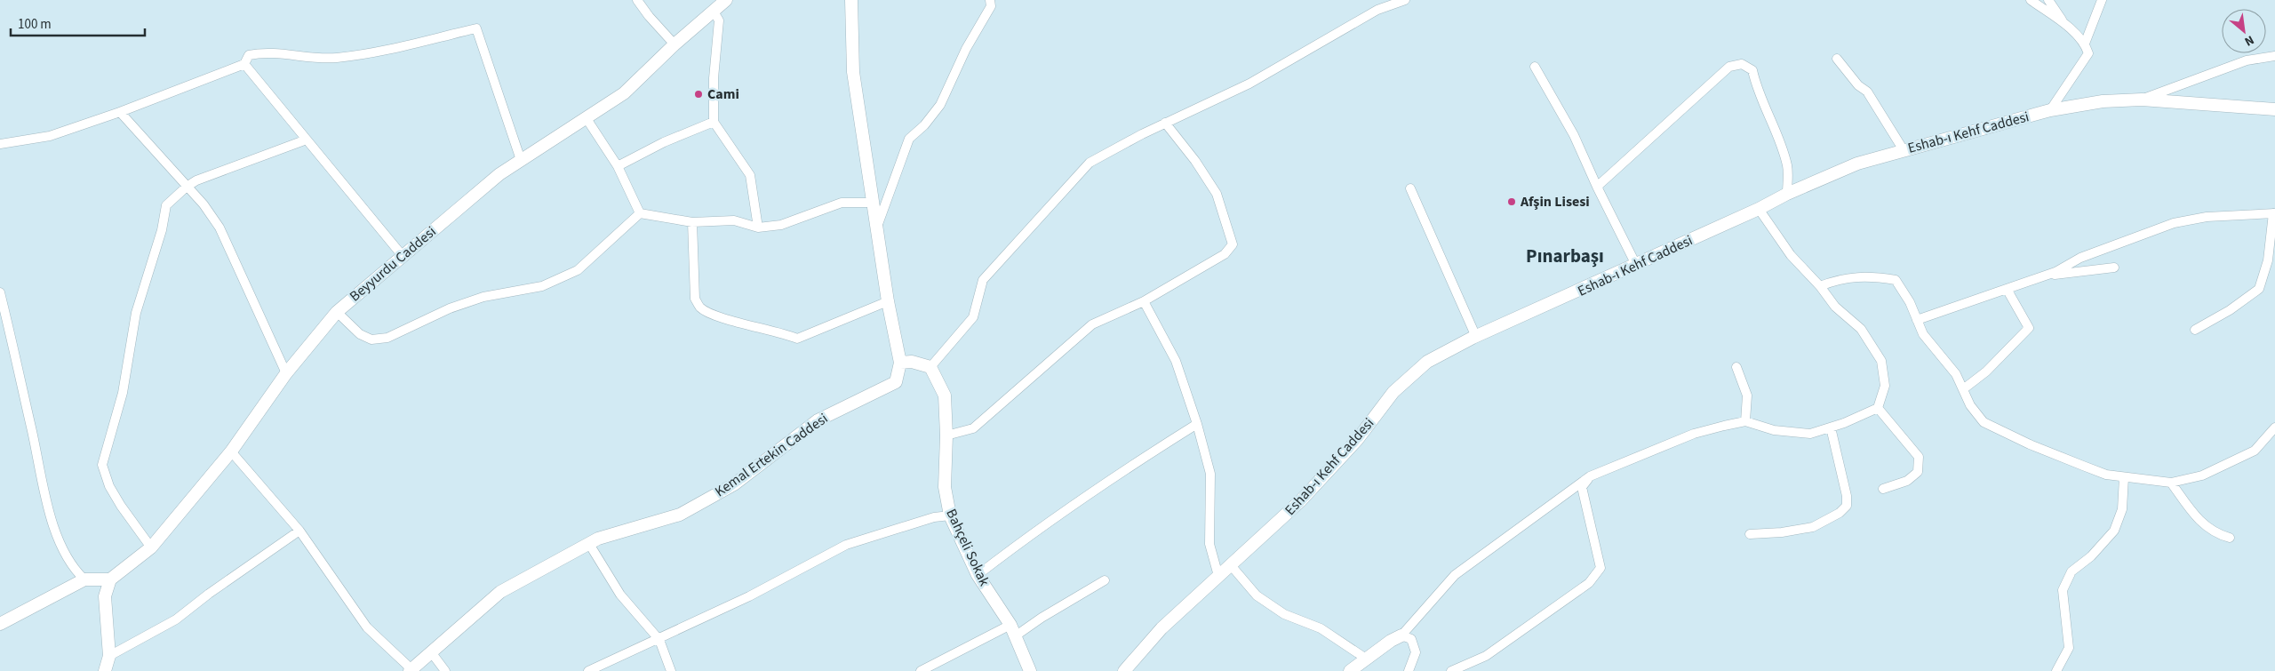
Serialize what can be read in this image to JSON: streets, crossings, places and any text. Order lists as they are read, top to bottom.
{
  "streets": {
    "street": [
      "Eshab-ı Kehf Caddesi",
      "Beyyurdu Caddesi",
      "Kemal Ertekin Caddesi",
      "Bahçeli Sokak"
    ]
  },
  "districts": ["Pınarbaşı"],
  "places": ["Cami", "Afşin Lisesi"],
  "scale_bar": "100 m",
  "north": "bottom right"
}
